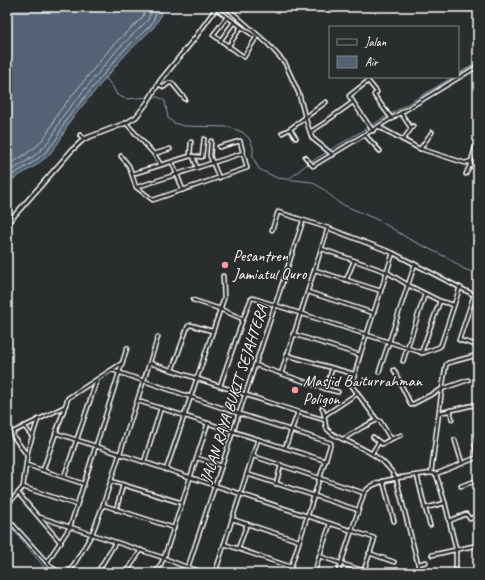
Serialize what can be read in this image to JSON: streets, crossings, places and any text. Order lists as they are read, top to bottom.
{
  "streets": {
    "street": ["JALAN RAYA BUKIT SEJAHTERA"]
  },
  "places": ["Pesantren Jamiatul Quro", "Masjid Baiturrahman Poligon"],
  "legend": ["Jalan", "Air"]
}
